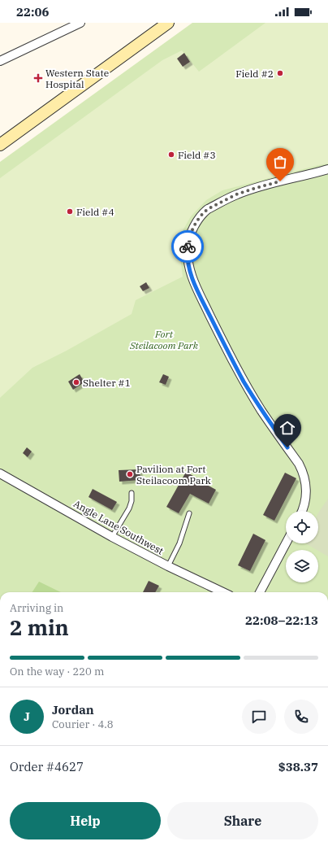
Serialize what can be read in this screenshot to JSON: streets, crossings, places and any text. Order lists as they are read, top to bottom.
{
  "streets": {
    "street": ["Angle Lane Southwest"]
  },
  "parks": ["Fort Steilacoom Park"],
  "places": {
    "other": [
      "Field #2",
      "Field #3",
      "Field #4",
      "Shelter #1",
      "Pavilion at Fort Steilacoom Park"
    ],
    "health": ["Western State Hospital"]
  },
  "page": {
    "status": "22:06",
    "heading": ["2 min", "Arriving in", "22:08–22:13"],
    "panel": [
      "Jordan",
      "Courier · 4.8",
      "Order #4627",
      "$38.37"
    ],
    "bar": "On the way · 220 m",
    "round": "J",
    "buttons": ["Help", "Share"]
  }
}
